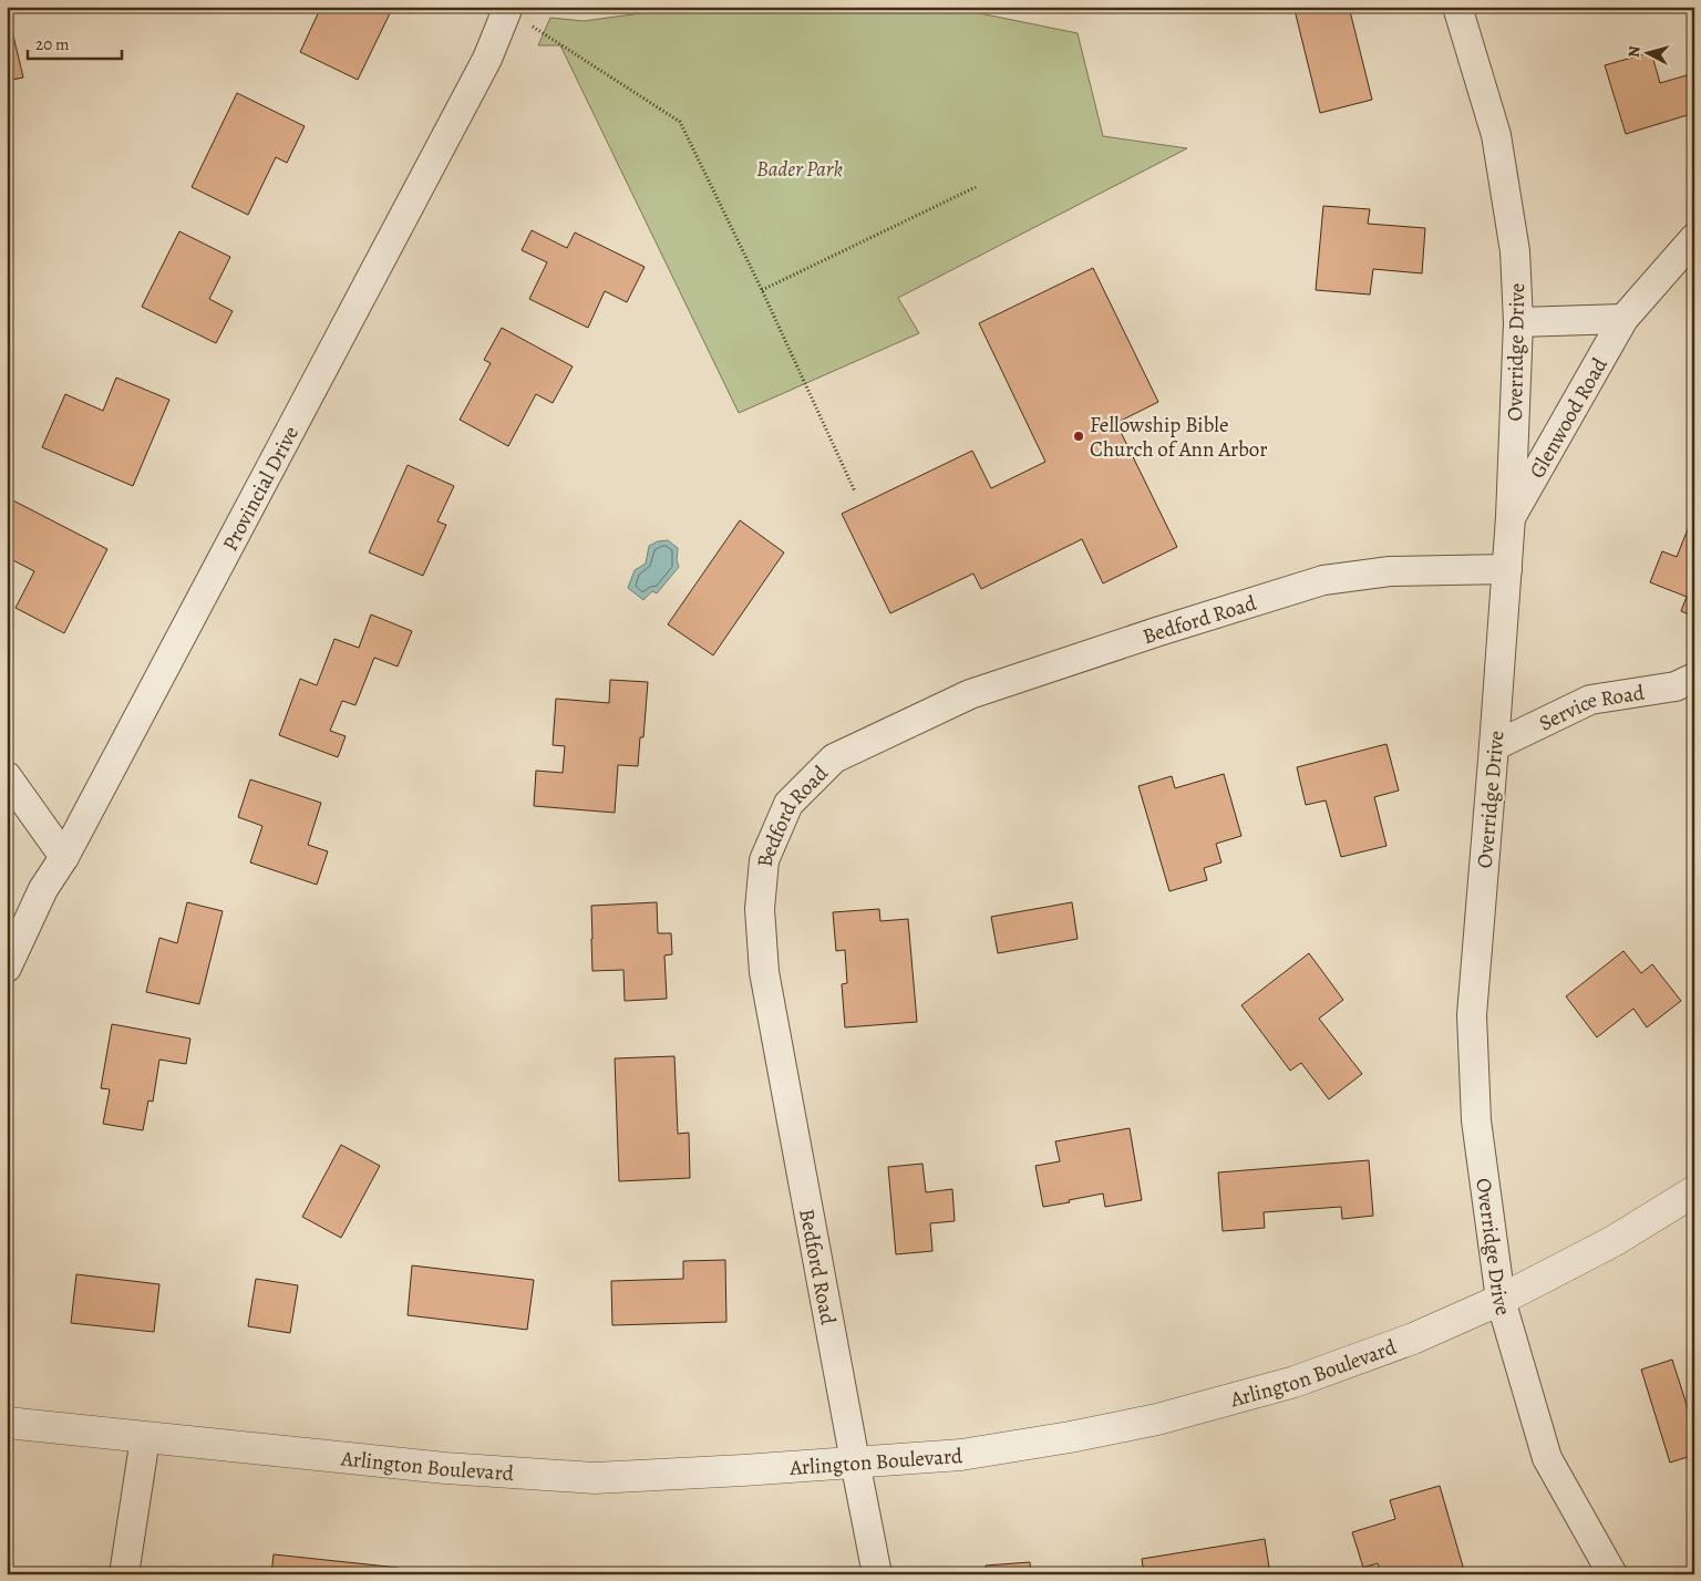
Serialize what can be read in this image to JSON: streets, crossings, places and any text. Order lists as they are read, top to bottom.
{
  "streets": {
    "street": [
      "Overridge Drive",
      "Glenwood Road",
      "Provincial Drive",
      "Bedford Road",
      "Service Road",
      "Arlington Boulevard"
    ]
  },
  "crossings": [
    ["Overridge Drive", "Glenwood Road"],
    ["Overridge Drive", "Bedford Road"],
    ["Overridge Drive", "Service Road"],
    ["Overridge Drive", "Arlington Boulevard"],
    ["Bedford Road", "Arlington Boulevard"]
  ],
  "parks": ["Bader Park"],
  "places": ["Fellowship Bible Church of Ann Arbor"],
  "scale_bar": "20 m",
  "north": "left"
}
